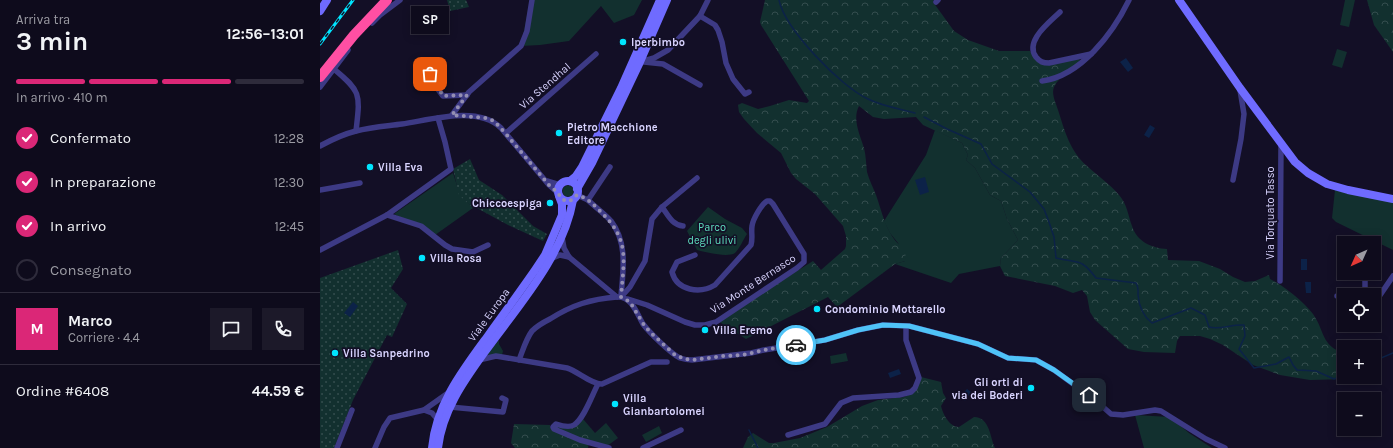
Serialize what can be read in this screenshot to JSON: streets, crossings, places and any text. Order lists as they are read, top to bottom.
{
  "streets": {
    "street": [
      "Via Stendhal",
      "Via Torquato Tasso",
      "Via Monte Bernasco",
      "Viale Europa"
    ]
  },
  "parks": ["Parco degli ulivi"],
  "places": [
    "Iperbimbo",
    "SP",
    "Pietro Macchione Editore",
    "Villa Eva",
    "Chiccoespiga",
    "Villa Rosa",
    "Condominio Mottarello",
    "Villa Eremo",
    "Villa Sanpedrino",
    "Gli orti di via dei Boderi",
    "Villa Gianbartolomei"
  ],
  "north": "bottom left",
  "page": {
    "heading": ["3 min", "Arriva tra", "12:56–13:01"],
    "panel": [
      "Marco",
      "Corriere · 4.4",
      "Ordine #6408",
      "44.59 €"
    ],
    "bubble": "SP",
    "bar": "In arrivo · 410 m",
    "list": [
      ["Confermato", "12:28"],
      ["In preparazione", "12:30"],
      ["In arrivo", "12:45"],
      "Consegnato"
    ],
    "map_buttons": ["+", "−"],
    "round": "M"
  }
}
